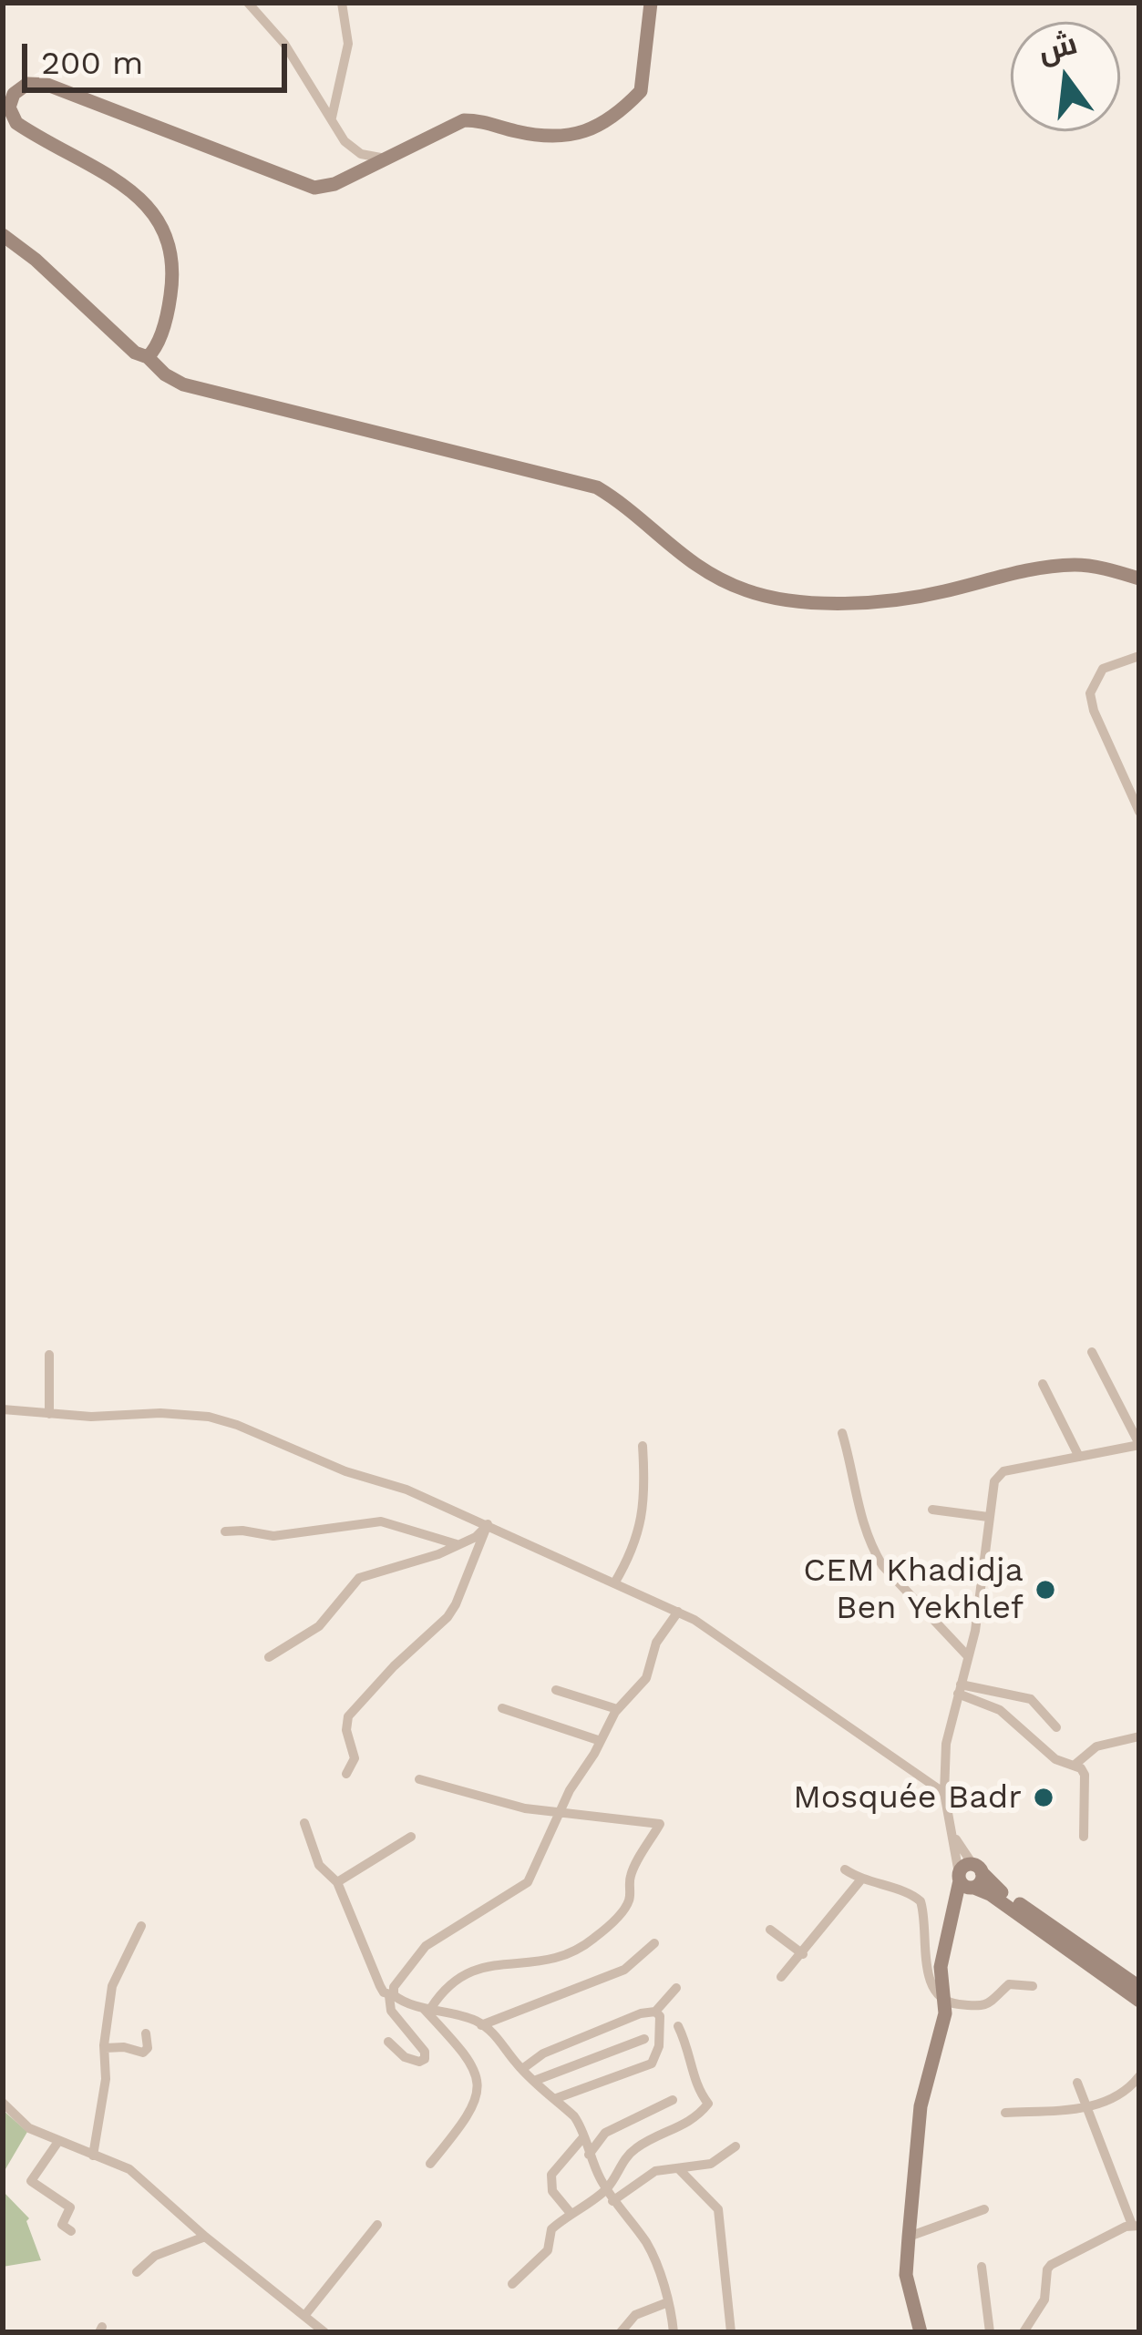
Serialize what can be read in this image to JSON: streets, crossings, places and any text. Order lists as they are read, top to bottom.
{
  "places": ["CEM Khadidja Ben Yekhlef", "Mosquée Badr"],
  "scale_bar": "200 m",
  "north": "top"
}
